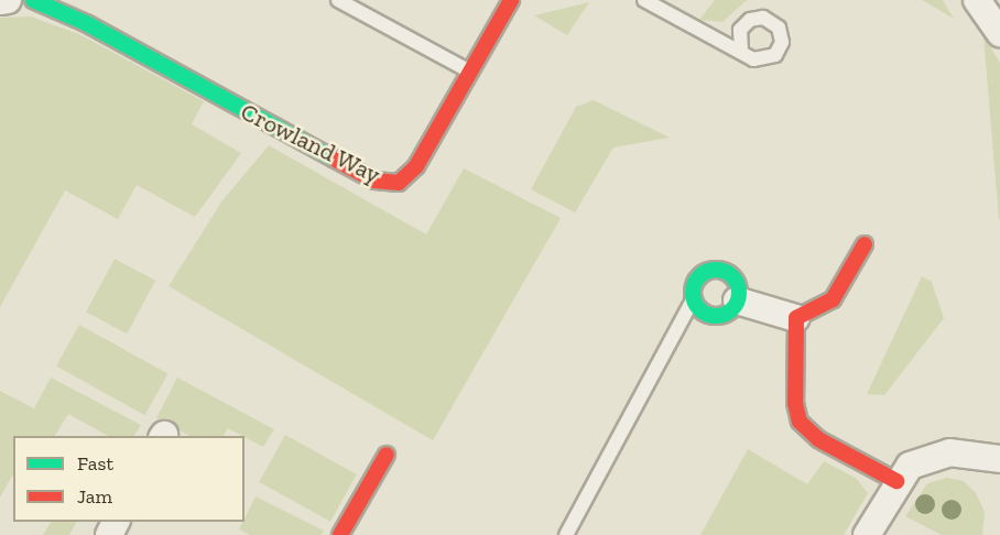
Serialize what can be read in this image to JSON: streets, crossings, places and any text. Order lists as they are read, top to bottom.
{
  "streets": {
    "street": ["Crowland Way"]
  },
  "legend": ["Fast", "Jam"]
}
